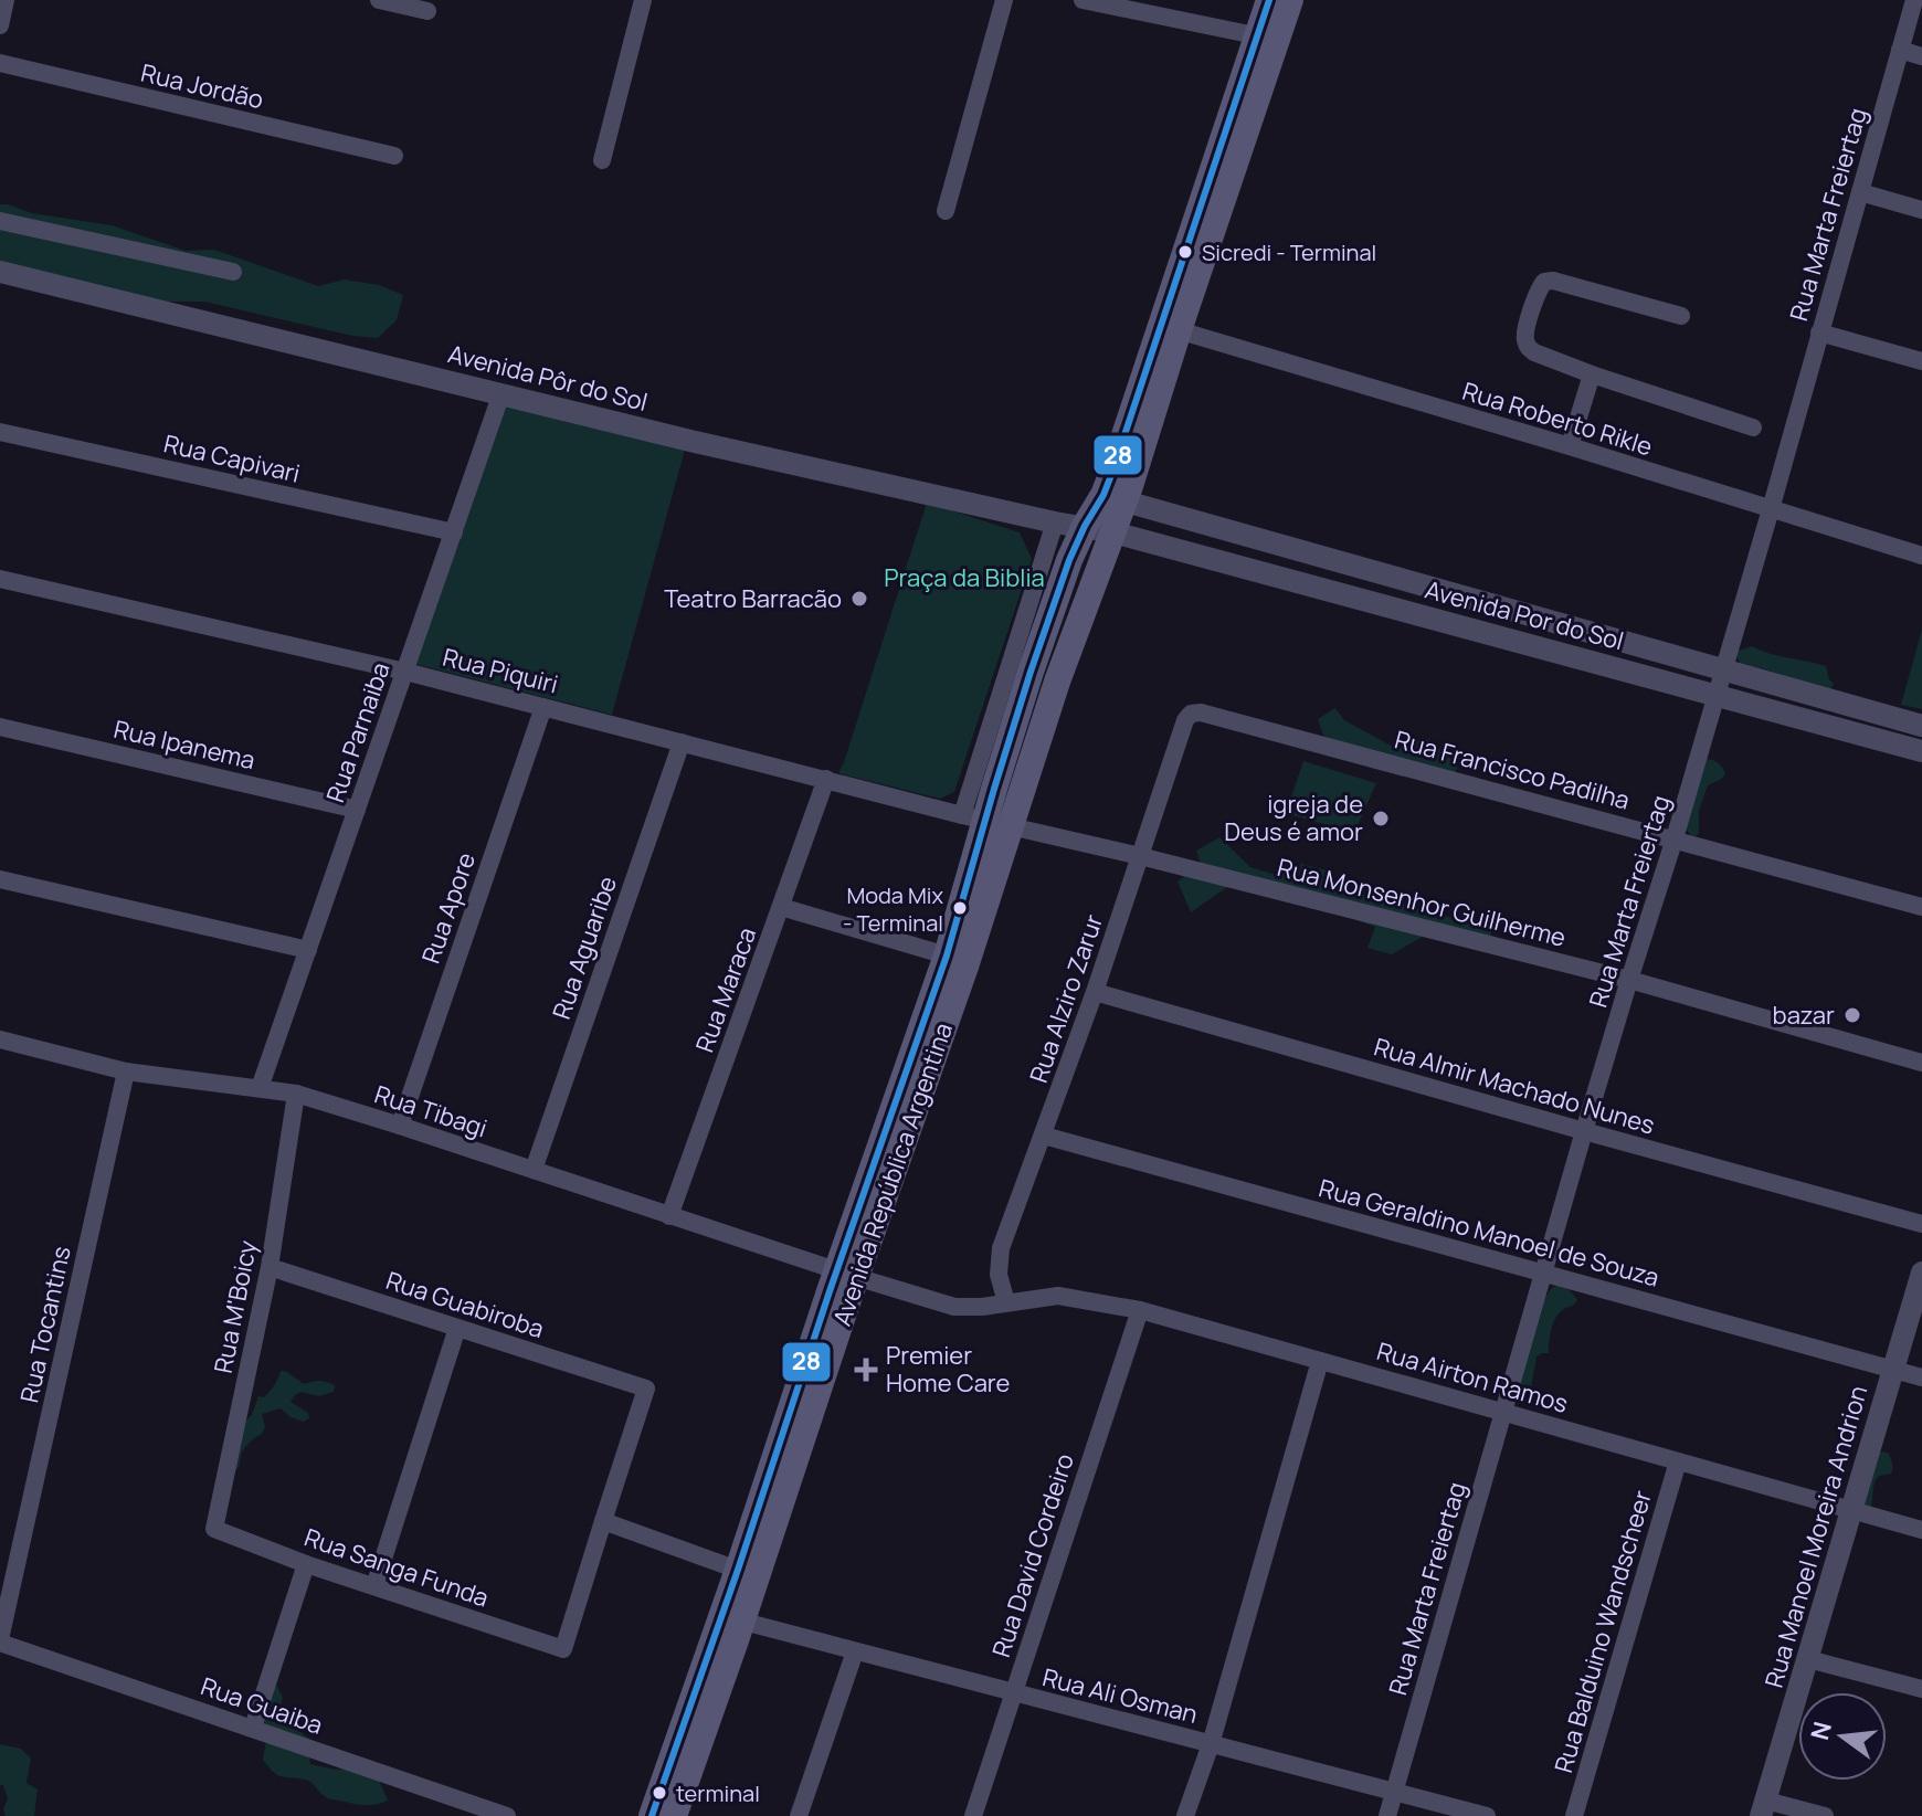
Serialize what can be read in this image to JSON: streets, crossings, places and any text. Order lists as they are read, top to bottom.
{
  "streets": {
    "main road": ["Avenida República Argentina"],
    "street": [
      "Rua Jordão",
      "Rua Marta Freiertag",
      "Avenida Pôr do Sol",
      "Rua Roberto Rikle",
      "Rua Capivari",
      "Avenida Por do Sol",
      "Rua Piquiri",
      "Rua Parnaiba",
      "Rua Ipanema",
      "Rua Francisco Padilha",
      "Rua Monsenhor Guilherme",
      "Rua Apore",
      "Rua Aguaribe",
      "Rua Maraca",
      "Rua Alziro Zarur",
      "Rua Almir Machado Nunes",
      "Rua Tibagi",
      "Rua Geraldino Manoel de Souza",
      "Rua Guabiroba",
      "Rua M'Boicy",
      "Rua Tocantins",
      "Rua Airton Ramos",
      "Rua Manoel Moreira Andrion",
      "Rua David Cordeiro",
      "Rua Sanga Funda",
      "Rua Balduino Wandscheer",
      "Rua Ali Osman",
      "Rua Guaiba"
    ]
  },
  "crossings": [
    ["Rua Marta Freiertag", "Rua Roberto Rikle"],
    ["Rua Marta Freiertag", "Avenida Por do Sol"],
    ["Rua Marta Freiertag", "Rua Francisco Padilha"],
    ["Rua Marta Freiertag", "Rua Monsenhor Guilherme"],
    ["Rua Marta Freiertag", "Rua Almir Machado Nunes"],
    ["Rua Marta Freiertag", "Rua Geraldino Manoel de Souza"],
    ["Rua Marta Freiertag", "Rua Airton Ramos"],
    ["Rua Marta Freiertag", "Rua Ali Osman"],
    ["Avenida Pôr do Sol", "Avenida Por do Sol"],
    ["Avenida Pôr do Sol", "Rua Parnaiba"],
    ["Avenida Pôr do Sol", "Avenida República Argentina"],
    ["Rua Capivari", "Rua Parnaiba"],
    ["Avenida Por do Sol", "Avenida República Argentina"],
    ["Rua Piquiri", "Rua Parnaiba"],
    ["Rua Piquiri", "Rua Monsenhor Guilherme"],
    ["Rua Piquiri", "Rua Apore"],
    ["Rua Piquiri", "Rua Aguaribe"],
    ["Rua Piquiri", "Rua Maraca"],
    ["Rua Piquiri", "Avenida República Argentina"],
    ["Rua Parnaiba", "Rua Ipanema"],
    ["Rua Parnaiba", "Rua Tibagi"],
    ["Rua Francisco Padilha", "Rua Alziro Zarur"],
    ["Rua Monsenhor Guilherme", "Rua Alziro Zarur"],
    ["Rua Monsenhor Guilherme", "Avenida República Argentina"],
    ["Rua Apore", "Rua Tibagi"],
    ["Rua Aguaribe", "Rua Tibagi"],
    ["Rua Maraca", "Rua Tibagi"],
    ["Rua Alziro Zarur", "Rua Almir Machado Nunes"],
    ["Rua Alziro Zarur", "Rua Tibagi"],
    ["Rua Alziro Zarur", "Rua Geraldino Manoel de Souza"],
    ["Rua Alziro Zarur", "Rua Airton Ramos"],
    ["Rua Tibagi", "Avenida República Argentina"],
    ["Rua Tibagi", "Rua M'Boicy"],
    ["Rua Tibagi", "Rua Tocantins"],
    ["Rua Tibagi", "Rua Airton Ramos"],
    ["Avenida República Argentina", "Rua Ali Osman"],
    ["Rua Geraldino Manoel de Souza", "Rua Manoel Moreira Andrion"],
    ["Rua Guabiroba", "Rua M'Boicy"],
    ["Rua Guabiroba", "Rua Sanga Funda"],
    ["Rua M'Boicy", "Rua Sanga Funda"],
    ["Rua Tocantins", "Rua Guaiba"],
    ["Rua Airton Ramos", "Rua Manoel Moreira Andrion"],
    ["Rua Airton Ramos", "Rua David Cordeiro"],
    ["Rua Airton Ramos", "Rua Balduino Wandscheer"],
    ["Rua David Cordeiro", "Rua Ali Osman"]
  ],
  "parks": ["Praça da Biblia"],
  "places": {
    "other": [
      "Sicredi - Terminal",
      "Teatro Barracão",
      "igreja de Deus é amor",
      "Moda Mix - Terminal",
      "bazar",
      "terminal"
    ],
    "health": ["Premier Home Care"]
  },
  "lines": ["transit line 28"],
  "north": "left"
}
